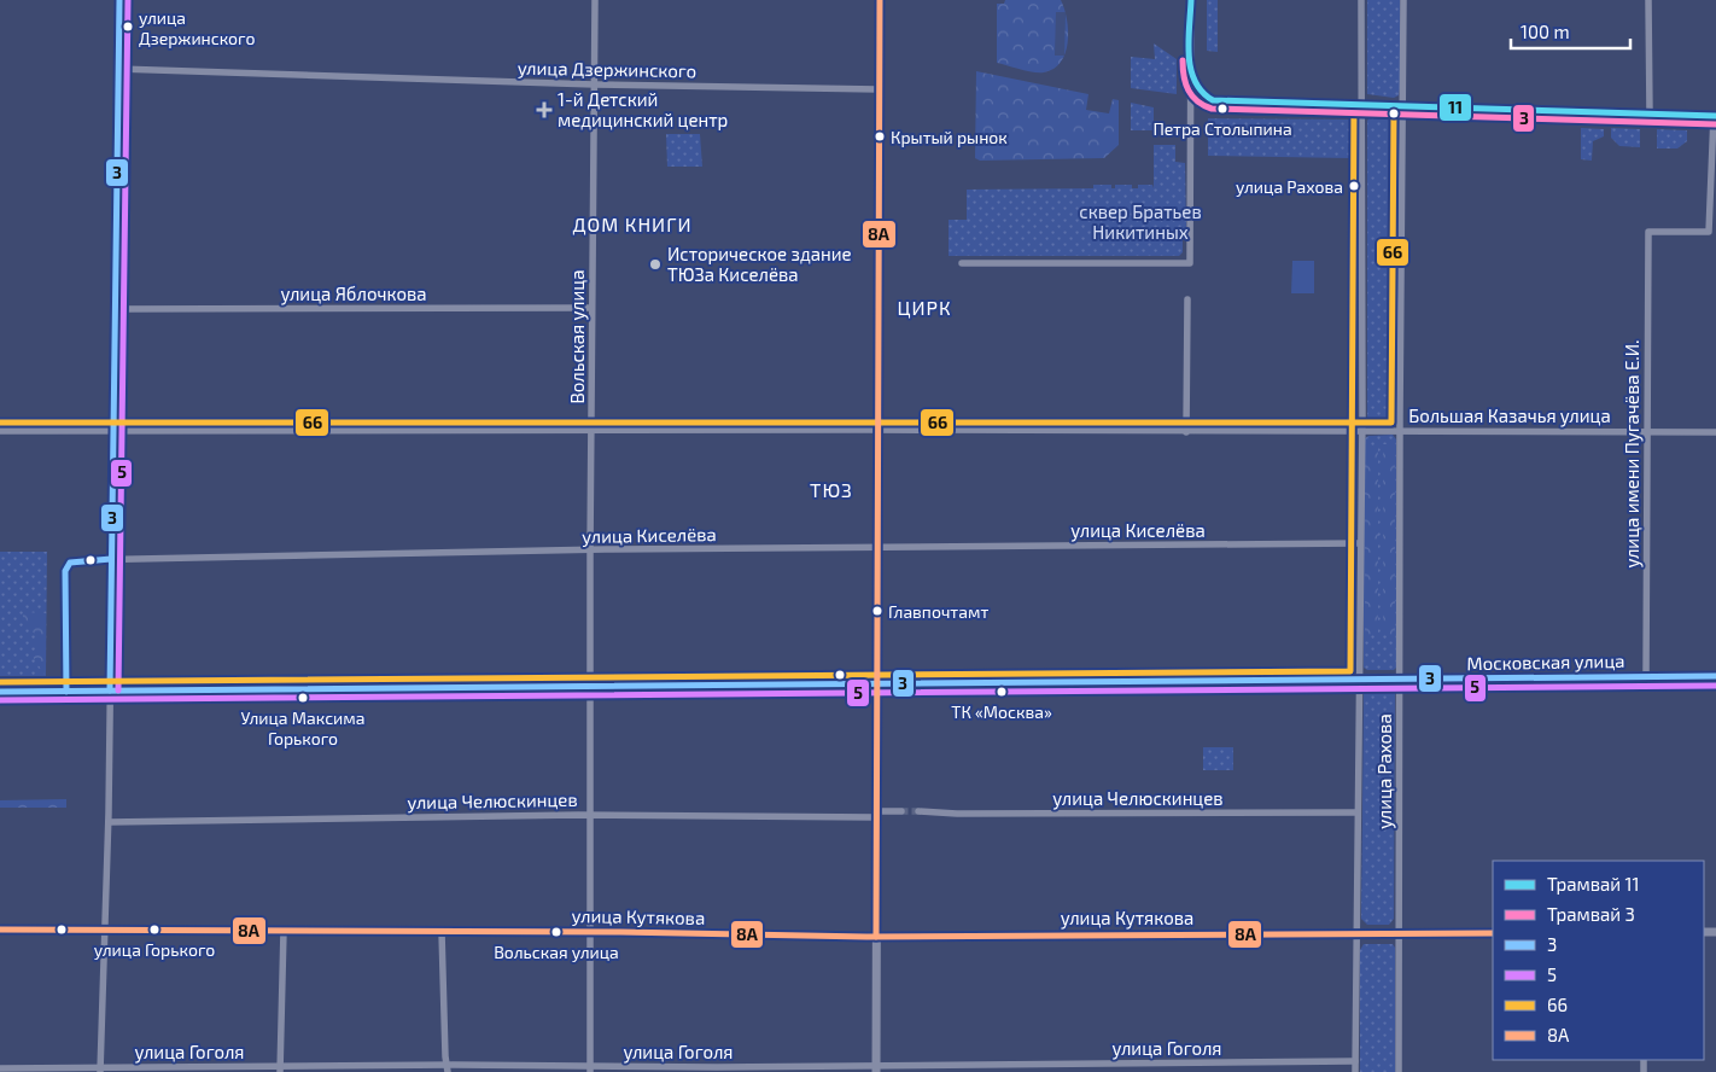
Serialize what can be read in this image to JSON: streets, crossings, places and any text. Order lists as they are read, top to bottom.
{
  "streets": {
    "main road": ["Московская улица"],
    "street": [
      "улица Дзержинского",
      "улица Яблочкова",
      "Вольская улица",
      "Большая Казачья улица",
      "улица имени Пугачёва Е.И.",
      "улица Киселёва",
      "улица Рахова",
      "улица Челюскинцев",
      "улица Кутякова",
      "улица Гоголя"
    ]
  },
  "crossings": [
    ["улица Дзержинского", "Вольская улица"],
    ["улица Яблочкова", "Вольская улица"],
    ["Вольская улица", "Большая Казачья улица"],
    ["Вольская улица", "улица Киселёва"],
    ["Вольская улица", "Московская улица"],
    ["Вольская улица", "улица Челюскинцев"],
    ["Вольская улица", "улица Кутякова"],
    ["Вольская улица", "улица Гоголя"],
    ["Большая Казачья улица", "улица имени Пугачёва Е.И."],
    ["Большая Казачья улица", "улица Рахова"],
    ["улица имени Пугачёва Е.И.", "Московская улица"],
    ["улица Киселёва", "Московская улица"],
    ["улица Киселёва", "улица Рахова"],
    ["Московская улица", "улица Рахова"],
    ["улица Рахова", "улица Челюскинцев"],
    ["улица Рахова", "улица Кутякова"],
    ["улица Рахова", "улица Гоголя"]
  ],
  "districts": ["ДОМ КНИГИ", "ЦИРК", "ТЮЗ"],
  "parks": ["сквер Братьев Никитиных"],
  "places": {
    "other": [
      "улица Дзержинского",
      "Петра Столыпина",
      "Крытый рынок",
      "улица Рахова",
      "Историческое здание ТЮЗа Киселёва",
      "Главпочтамт",
      "ТК «Москва»",
      "Улица Максима Горького",
      "улица Горького",
      "Вольская улица"
    ],
    "health": ["1-й Детский медицинский центр"]
  },
  "lines": [
    "tram line 11",
    "transit line 3",
    "transit line 5",
    "transit line 8А",
    "tram line 3",
    "transit line 66"
  ],
  "legend": [
    "Трамвай 11",
    "Трамвай 3",
    "3",
    "5",
    "66",
    "8А"
  ],
  "scale_bar": "100 m"
}
